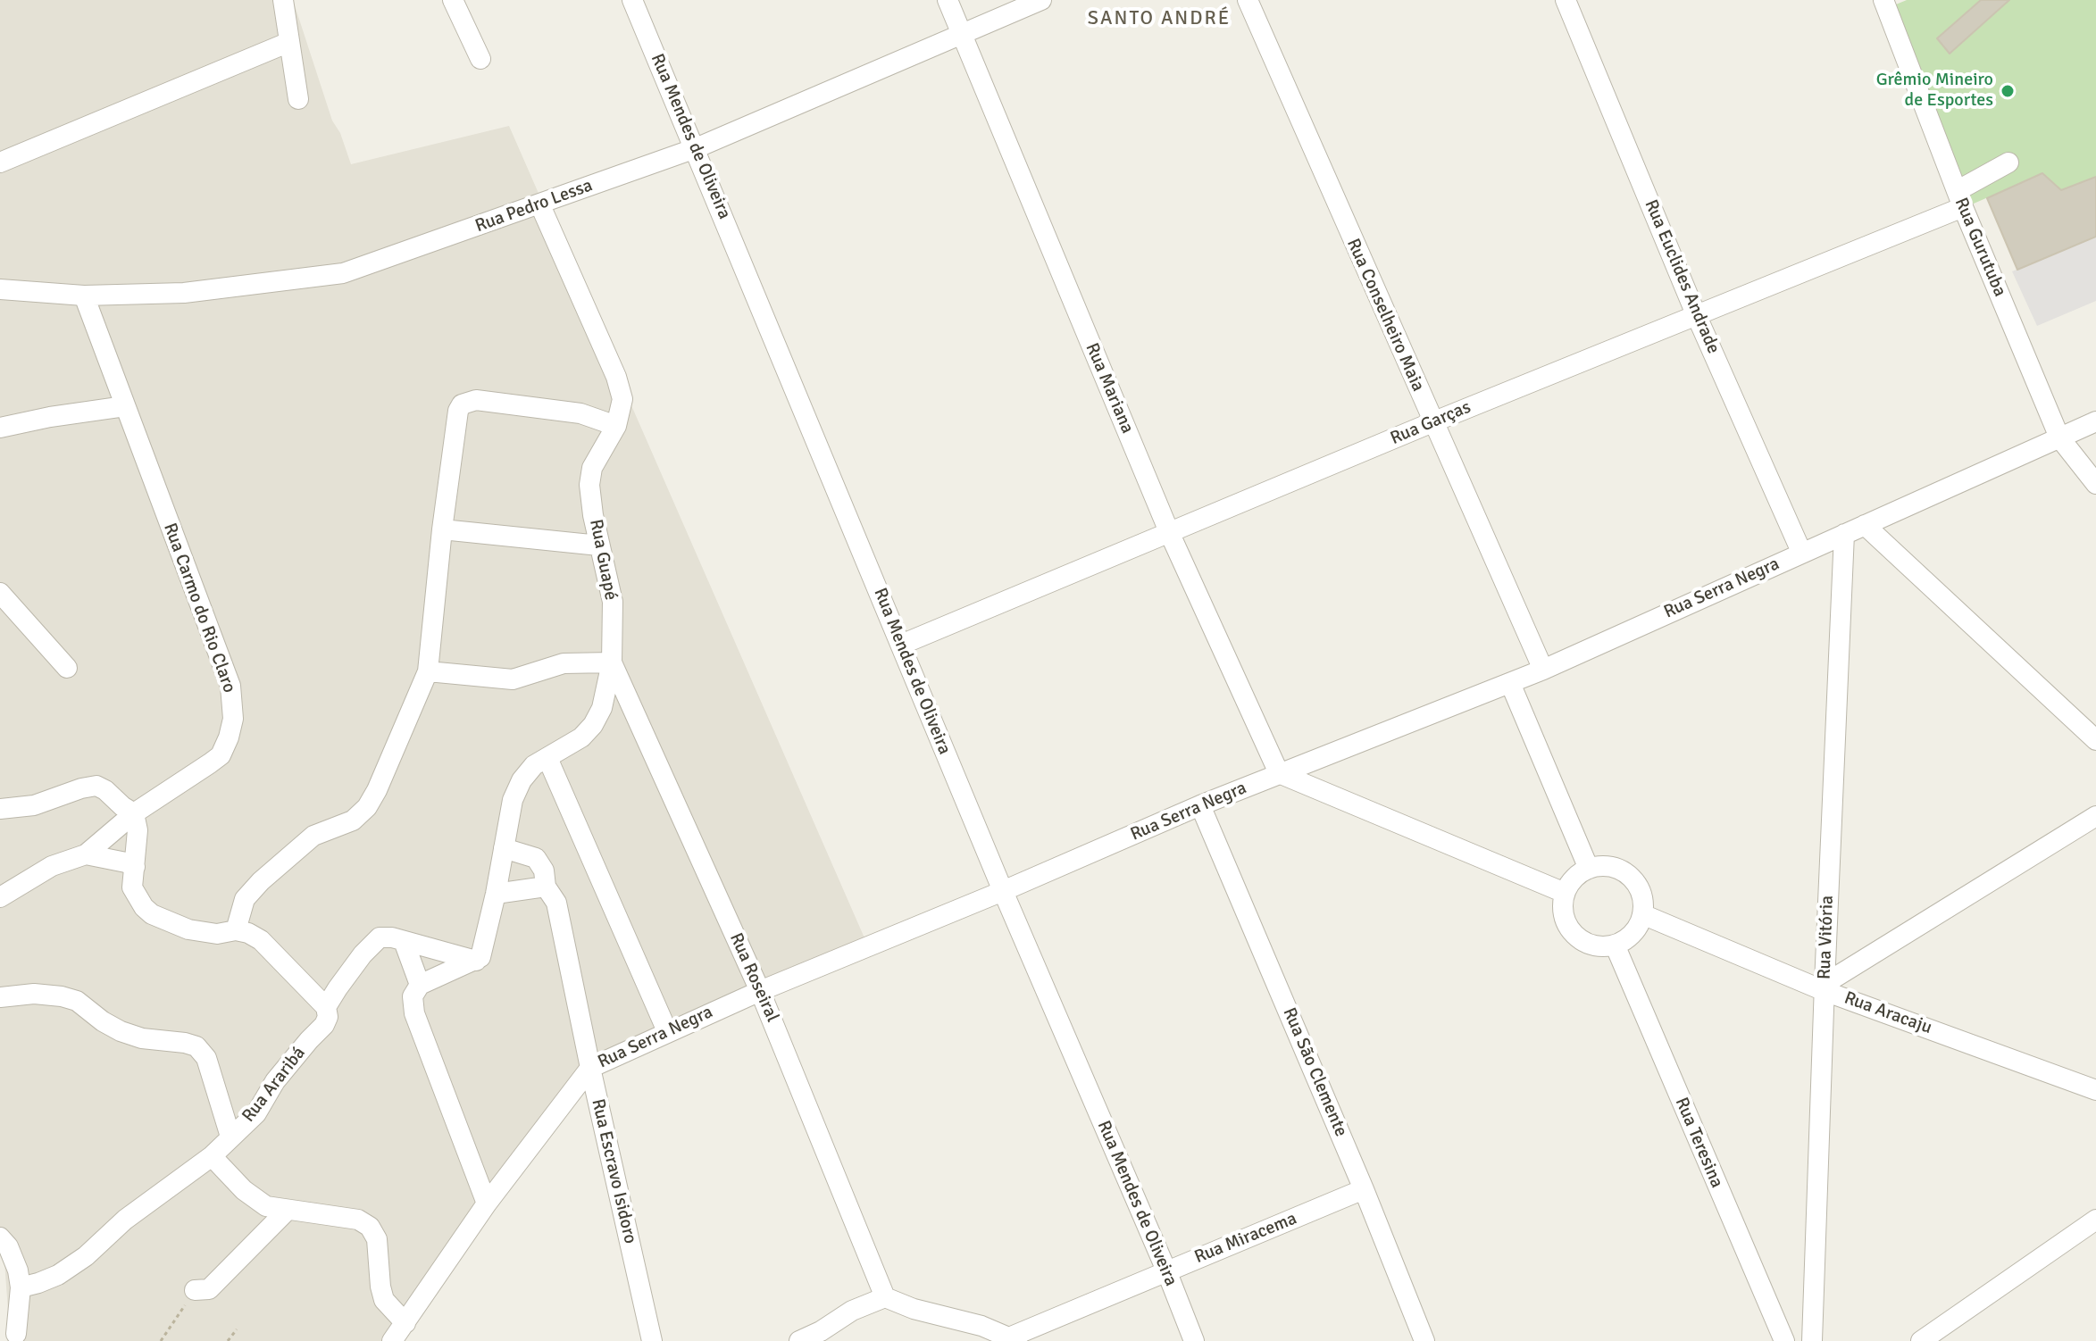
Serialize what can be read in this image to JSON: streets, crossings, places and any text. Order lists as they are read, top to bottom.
{
  "streets": {
    "street": [
      "Rua Mendes de Oliveira",
      "Rua Pedro Lessa",
      "Rua Gurutuba",
      "Rua Euclides Andrade",
      "Rua Conselheiro Maia",
      "Rua Mariana",
      "Rua Garças",
      "Rua Guapé",
      "Rua Serra Negra",
      "Rua Carmo do Rio Claro",
      "Rua Vitória",
      "Rua Roseiral",
      "Rua Aracaju",
      "Rua São Clemente",
      "Rua Araribá",
      "Rua Teresina",
      "Rua Escravo Isidoro",
      "Rua Miracema"
    ]
  },
  "crossings": [
    ["Rua Mendes de Oliveira", "Rua Pedro Lessa"],
    ["Rua Mendes de Oliveira", "Rua Garças"],
    ["Rua Mendes de Oliveira", "Rua Serra Negra"],
    ["Rua Mendes de Oliveira", "Rua Miracema"],
    ["Rua Pedro Lessa", "Rua Mariana"],
    ["Rua Pedro Lessa", "Rua Guapé"],
    ["Rua Pedro Lessa", "Rua Carmo do Rio Claro"],
    ["Rua Gurutuba", "Rua Garças"],
    ["Rua Gurutuba", "Rua Serra Negra"],
    ["Rua Euclides Andrade", "Rua Garças"],
    ["Rua Euclides Andrade", "Rua Serra Negra"],
    ["Rua Conselheiro Maia", "Rua Garças"],
    ["Rua Conselheiro Maia", "Rua Serra Negra"],
    ["Rua Mariana", "Rua Garças"],
    ["Rua Mariana", "Rua Serra Negra"],
    ["Rua Guapé", "Rua Roseiral"],
    ["Rua Guapé", "Rua Araribá"],
    ["Rua Guapé", "Rua Escravo Isidoro"],
    ["Rua Serra Negra", "Rua Vitória"],
    ["Rua Serra Negra", "Rua Roseiral"],
    ["Rua Serra Negra", "Rua São Clemente"],
    ["Rua Serra Negra", "Rua Escravo Isidoro"],
    ["Rua Vitória", "Rua Aracaju"],
    ["Rua Aracaju", "Rua Teresina"],
    ["Rua São Clemente", "Rua Miracema"]
  ],
  "districts": ["SANTO ANDRÉ"],
  "places": ["Grêmio Mineiro de Esportes"]
}
